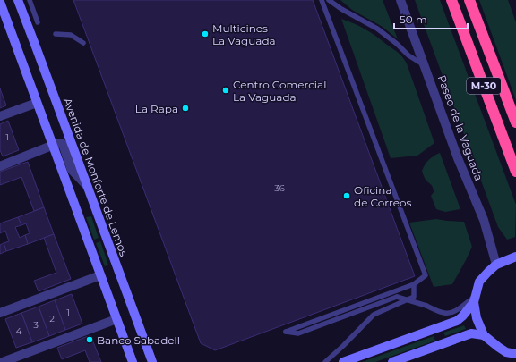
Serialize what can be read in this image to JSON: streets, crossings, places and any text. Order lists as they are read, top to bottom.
{
  "streets": {
    "highway": ["M-30"],
    "street": ["Paseo de la Vaguada", "Avenida de Monforte de Lemos"]
  },
  "places": [
    "Multicines La Vaguada",
    "Centro Comercial La Vaguada",
    "La Rapa",
    "Oficina de Correos",
    "Banco Sabadell"
  ],
  "house_numbers": [
    "1",
    "36",
    "1",
    "2",
    "3",
    "4"
  ],
  "scale_bar": "50 m"
}
